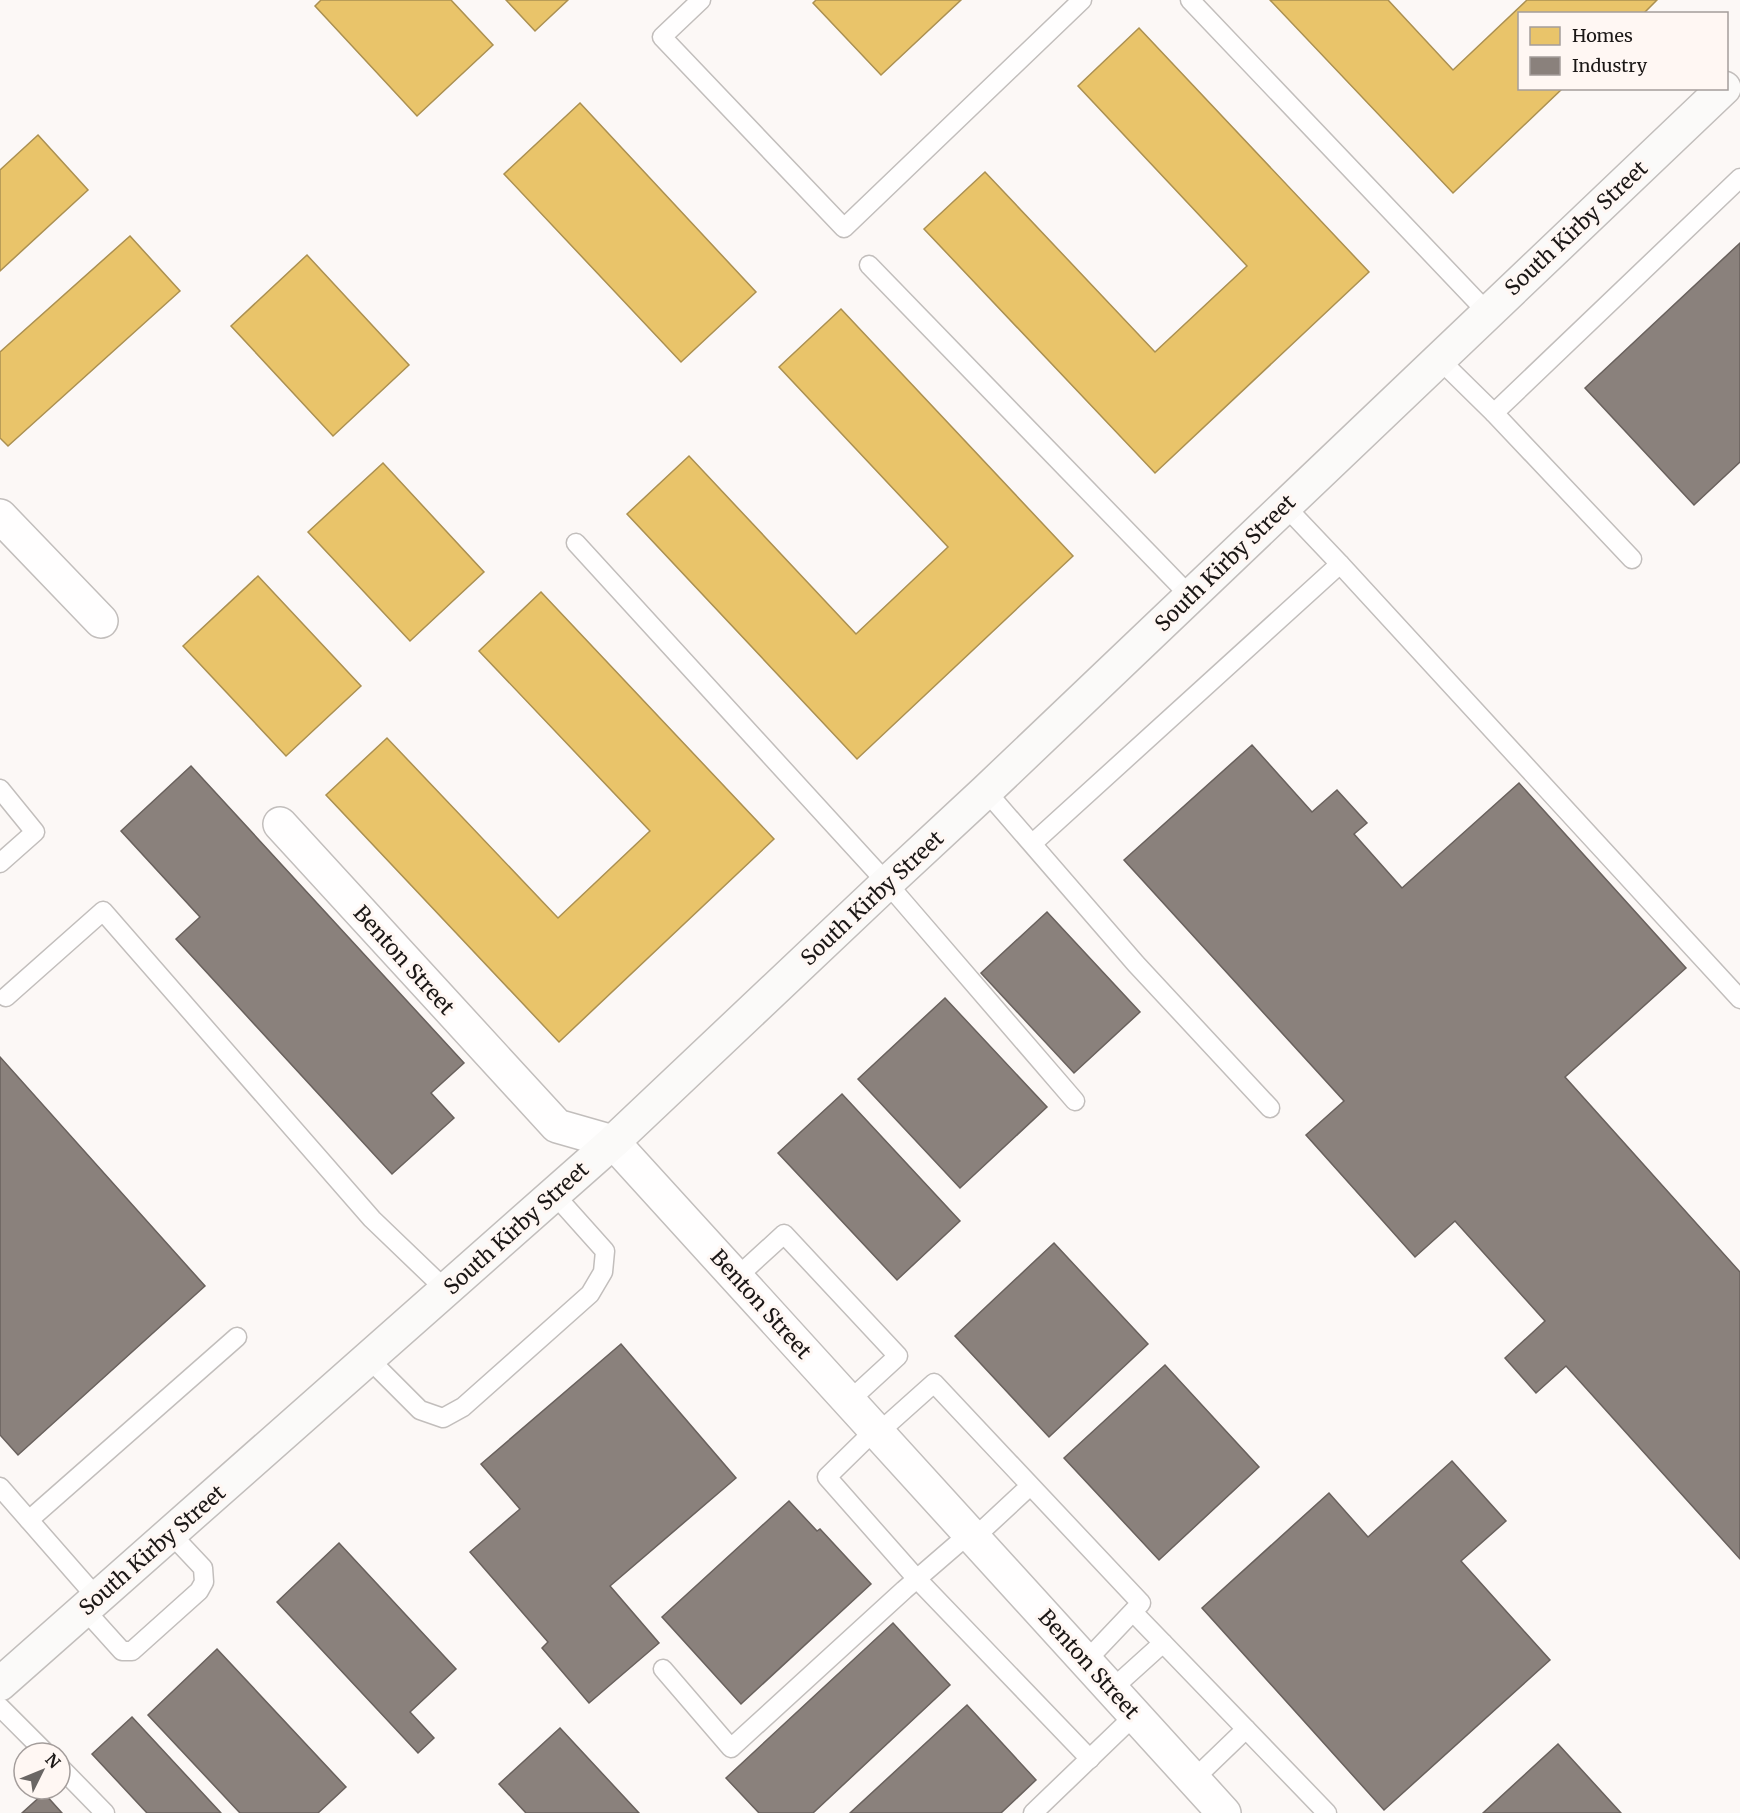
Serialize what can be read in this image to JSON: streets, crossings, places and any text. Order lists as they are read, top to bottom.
{
  "streets": {
    "street": ["South Kirby Street", "Benton Street"]
  },
  "crossings": [
    ["South Kirby Street", "Benton Street"]
  ],
  "legend": ["Homes", "Industry"],
  "north": "top right"
}
